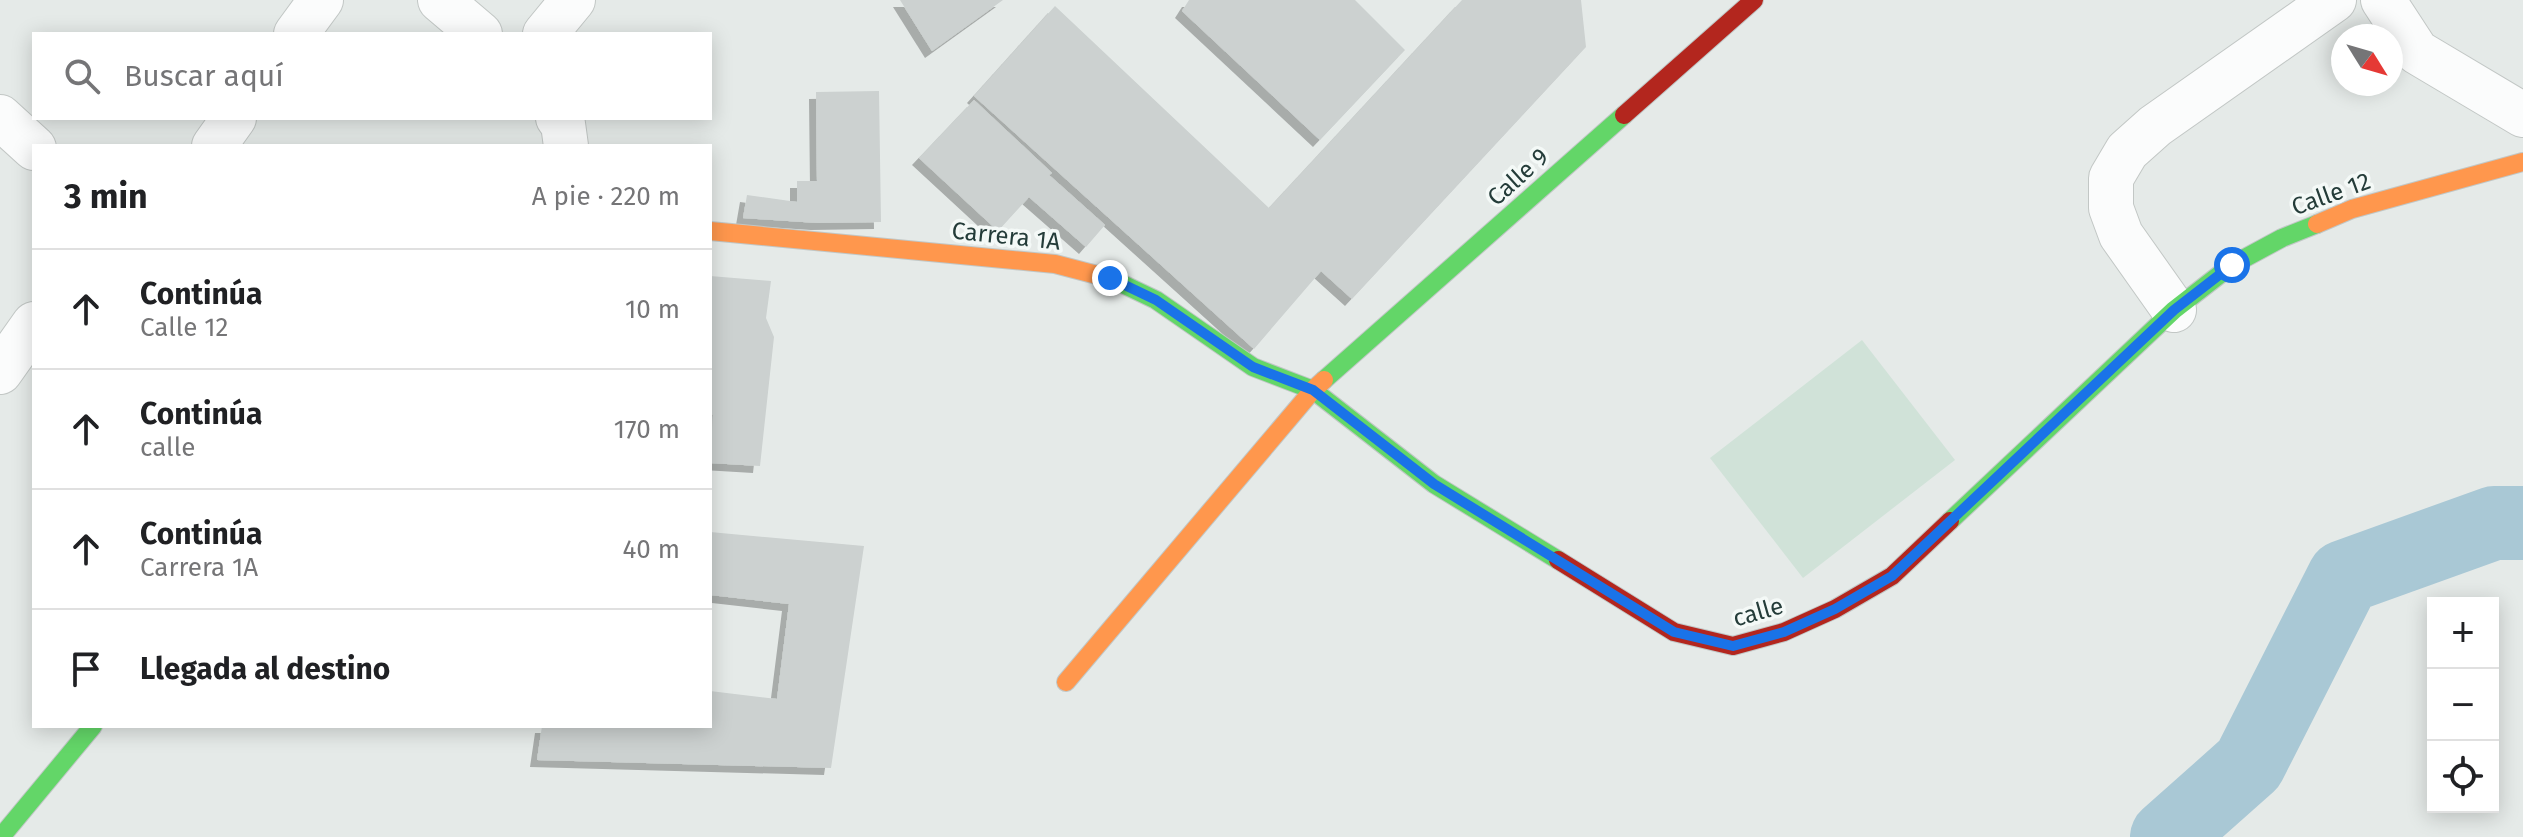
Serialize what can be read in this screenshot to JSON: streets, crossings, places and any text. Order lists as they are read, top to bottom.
{
  "streets": {
    "street": [
      "Calle 9",
      "Calle 12",
      "Carrera 1A",
      "calle"
    ]
  },
  "crossings": [
    ["Calle 9", "Carrera 1A"],
    ["Calle 9", "calle"],
    ["Calle 12", "calle"],
    ["Carrera 1A", "calle"]
  ],
  "north": "bottom right",
  "page": {
    "search": "Buscar aquí",
    "heading": ["3 min", "A pie · 220 m"],
    "list": [
      ["Continúa", "Calle 12", "10 m"],
      ["Continúa", "calle", "170 m"],
      ["Continúa", "Carrera 1A", "40 m"],
      "Llegada al destino"
    ],
    "map_buttons": ["+", "−"]
  }
}
